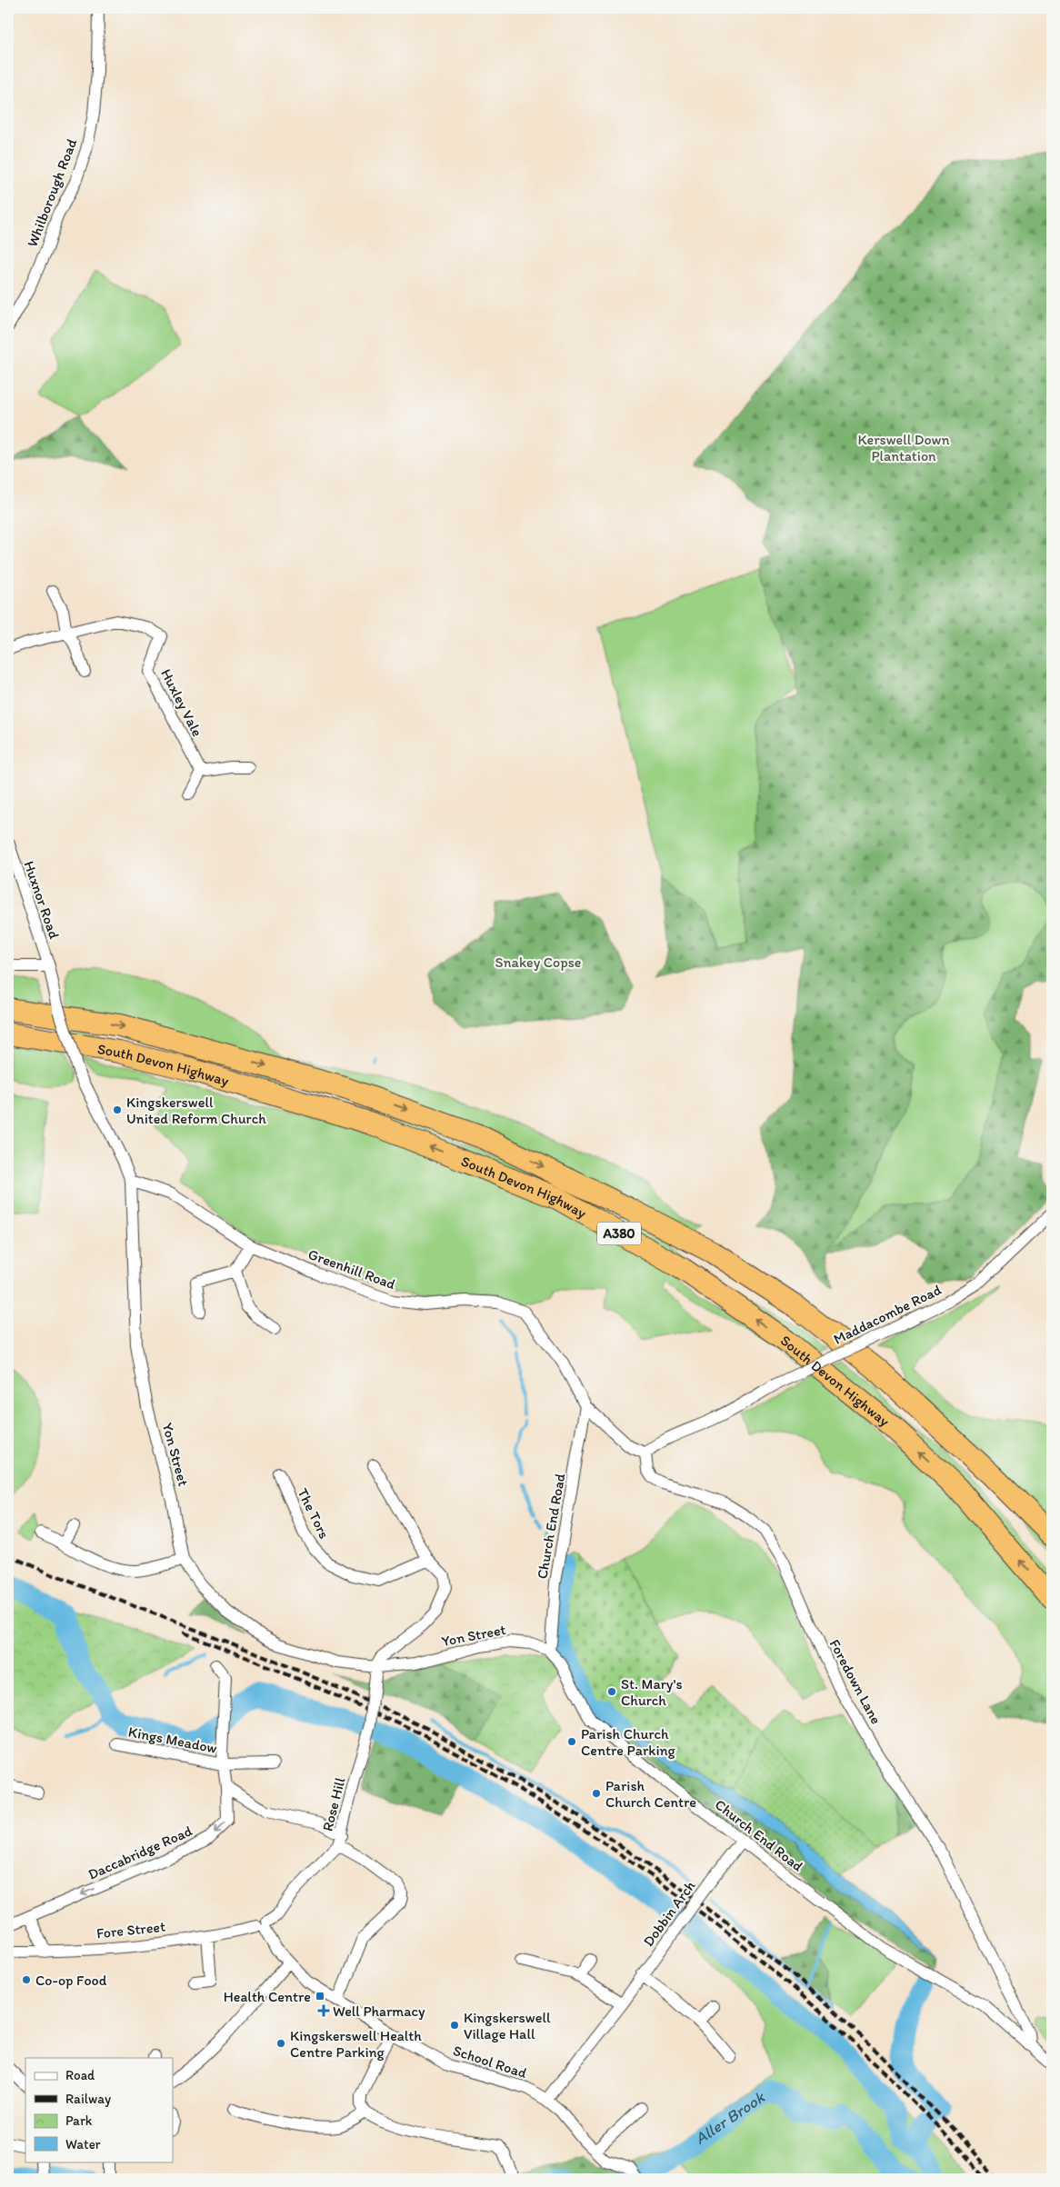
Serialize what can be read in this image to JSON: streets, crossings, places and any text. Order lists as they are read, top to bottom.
{
  "streets": {
    "highway": ["South Devon Highway", "A380"],
    "street": [
      "Whilborough Road",
      "Huxley Vale",
      "Huxnor Road",
      "Greenhill Road",
      "Maddacombe Road",
      "Yon Street",
      "The Tors",
      "Church End Road",
      "Foredown Lane",
      "Kings Meadow",
      "Rose Hill",
      "Daccabridge Road",
      "Dobbin Arch",
      "Fore Street",
      "School Road"
    ]
  },
  "crossings": [
    ["Huxnor Road", "Yon Street"],
    ["Greenhill Road", "Yon Street"],
    ["Greenhill Road", "Church End Road"],
    ["Maddacombe Road", "Foredown Lane"],
    ["Yon Street", "Church End Road"],
    ["Yon Street", "Rose Hill"],
    ["Church End Road", "Foredown Lane"],
    ["Church End Road", "Dobbin Arch"],
    ["Kings Meadow", "Daccabridge Road"],
    ["Rose Hill", "Fore Street"],
    ["Rose Hill", "School Road"],
    ["Dobbin Arch", "School Road"],
    ["Fore Street", "School Road"]
  ],
  "one_way": ["Daccabridge Road"],
  "water": ["Aller Brook"],
  "parks": ["Kerswell Down Plantation", "Snakey Copse"],
  "places": {
    "other": [
      "Kingskerswell United Reform Church",
      "St. Mary's Church",
      "Parish Church Centre Parking",
      "Parish Church Centre",
      "Co-op Food",
      "Kingskerswell Village Hall",
      "Kingskerswell Health Centre Parking"
    ],
    "transit": ["Health Centre"],
    "health": ["Well Pharmacy"]
  },
  "legend": [
    "Road",
    "Railway",
    "Park",
    "Water"
  ]
}
